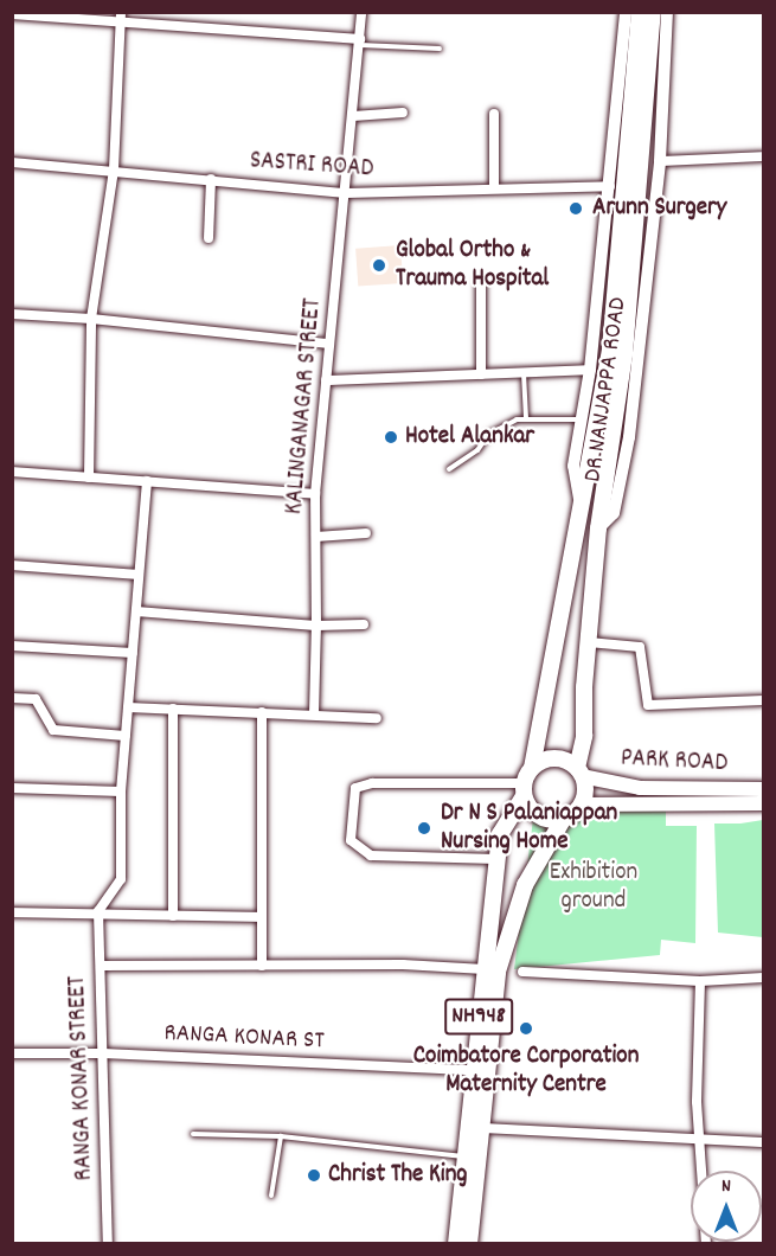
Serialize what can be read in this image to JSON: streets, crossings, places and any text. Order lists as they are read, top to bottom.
{
  "streets": {
    "highway": ["DR NANJAPPA ROAD", "NH948"],
    "main road": ["PARK ROAD"],
    "street": [
      "SASTRI ROAD",
      "KALINGANAGAR STREET",
      "RANGA KONAR ST",
      "RANGA KONAR STREET"
    ]
  },
  "crossings": [
    ["SASTRI ROAD", "DR NANJAPPA ROAD"],
    ["SASTRI ROAD", "KALINGANAGAR STREET"],
    ["DR NANJAPPA ROAD", "PARK ROAD"],
    ["DR NANJAPPA ROAD", "NH948"],
    ["PARK ROAD", "NH948"],
    ["NH948", "RANGA KONAR ST"],
    ["RANGA KONAR ST", "RANGA KONAR STREET"]
  ],
  "parks": ["Exhibition ground"],
  "places": [
    "Arunn Surgery",
    "Global Ortho & Trauma Hospital",
    "Hotel Alankar",
    "Dr N S Palaniappan Nursing Home",
    "Coimbatore Corporation Maternity Centre",
    "Christ The King"
  ],
  "north": "top"
}
